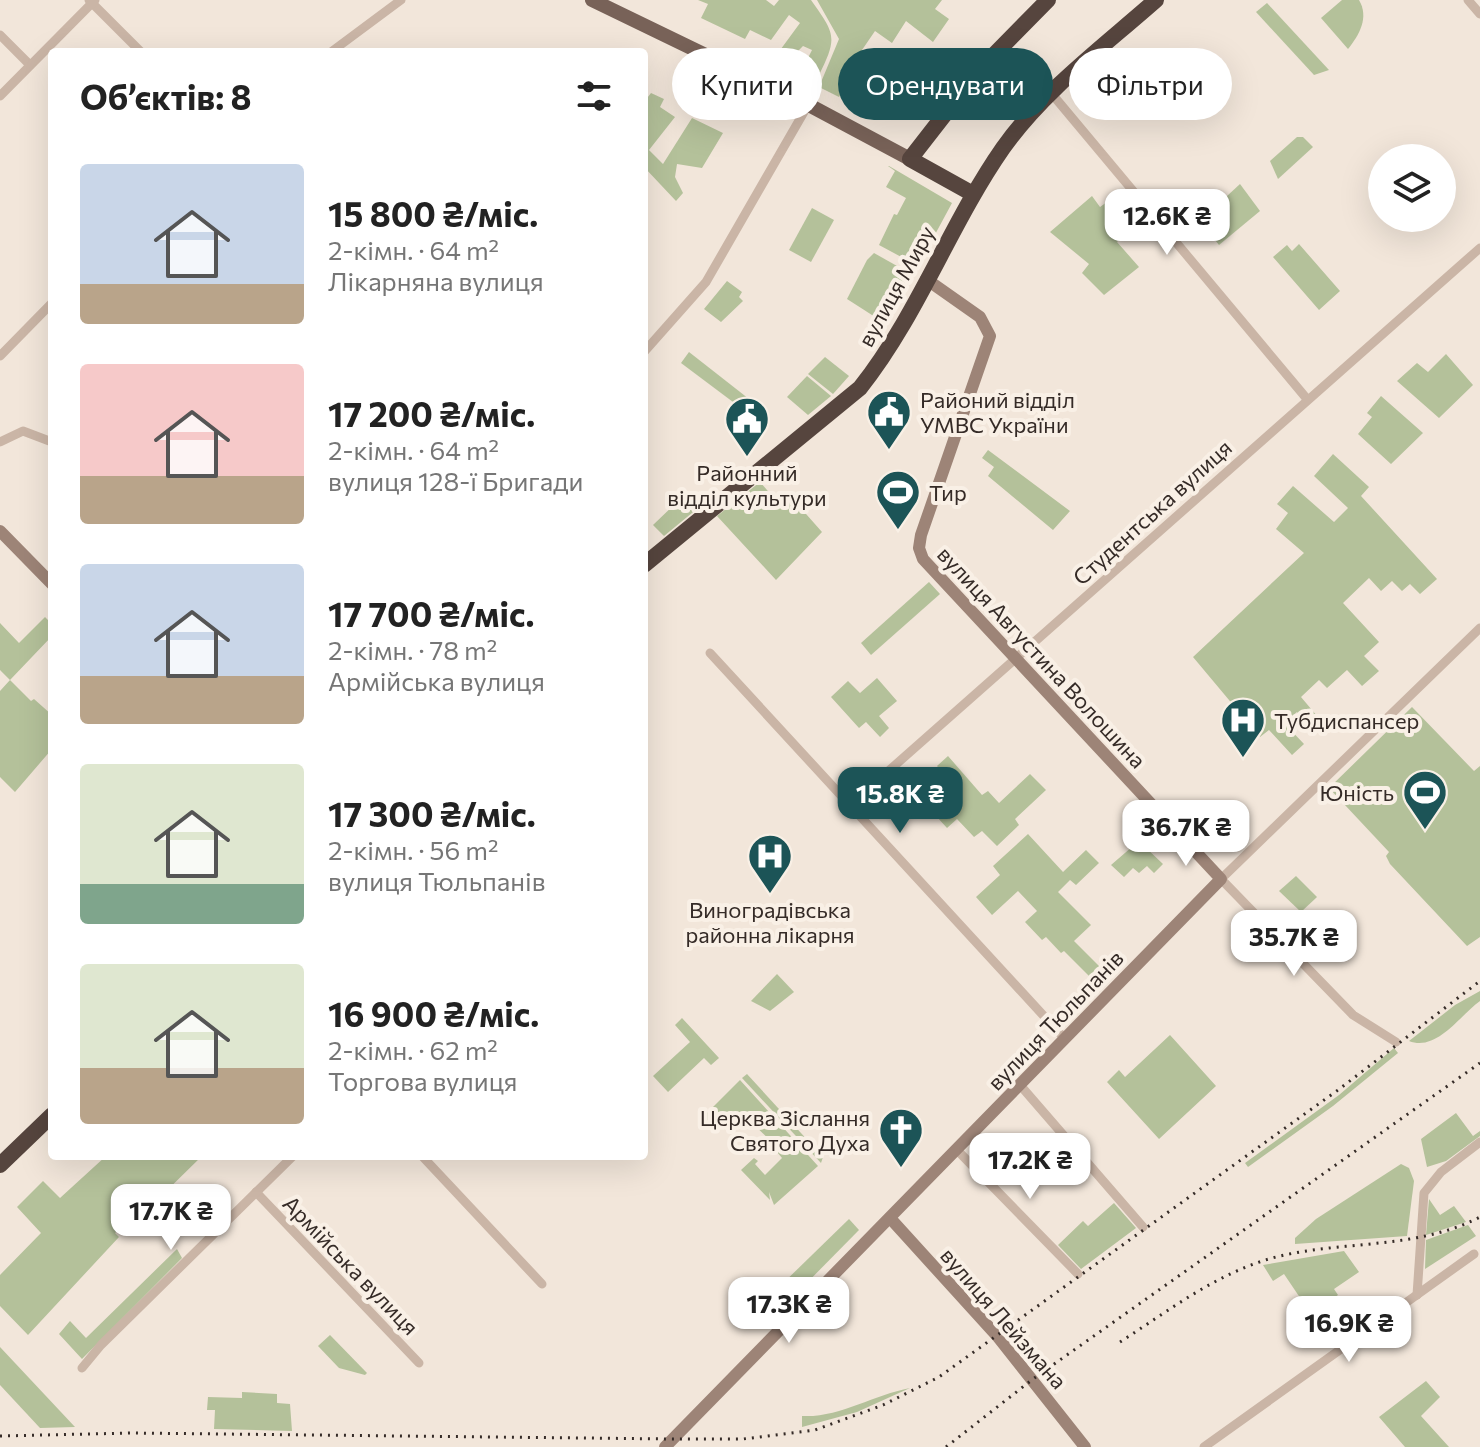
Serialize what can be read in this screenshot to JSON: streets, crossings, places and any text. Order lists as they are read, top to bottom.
{
  "streets": {
    "highway": ["вулиця Миру"],
    "street": [
      "Студентська вулиця",
      "вулиця Августина Волошина",
      "вулиця Тюльпанів",
      "Армійська вулиця",
      "вулиця Лейзмана"
    ]
  },
  "crossings": [
    ["вулиця Миру", "вулиця Августина Волошина"],
    ["Студентська вулиця", "вулиця Августина Волошина"],
    ["вулиця Августина Волошина", "вулиця Тюльпанів"],
    ["вулиця Тюльпанів", "вулиця Лейзмана"]
  ],
  "places": {
    "public building": ["Районий відділ УМВС України", "Районний відділ культури"],
    "sports": ["Тир", "Юність"],
    "hospital": ["Тубдиспансер", "Виноградівська районна лікарня"],
    "church": ["Церква Зіслання Святого Духа"]
  },
  "page": {
    "chip": ["Купити", "Орендувати", "Фільтри"],
    "heading": "Об’єктів: 8",
    "list": [
      {
        "name": "15 800 ₴/міс.",
        "note": "2-кімн. · 64 m² · Лікарняна вулиця"
      },
      {
        "name": "17 200 ₴/міс.",
        "note": "2-кімн. · 64 m² · вулиця 128-ї Бригади"
      },
      {
        "name": "17 700 ₴/міс.",
        "note": "2-кімн. · 78 m² · Армійська вулиця"
      },
      {
        "name": "17 300 ₴/міс.",
        "note": "2-кімн. · 56 m² · вулиця Тюльпанів"
      },
      {
        "name": "16 900 ₴/міс.",
        "note": "2-кімн. · 62 m² · Торгова вулиця"
      }
    ],
    "price": [
      "12.6K ₴",
      "15.8K ₴",
      "36.7K ₴",
      "35.7K ₴",
      "17.2K ₴",
      "17.7K ₴",
      "17.3K ₴",
      "16.9K ₴"
    ]
  }
}
